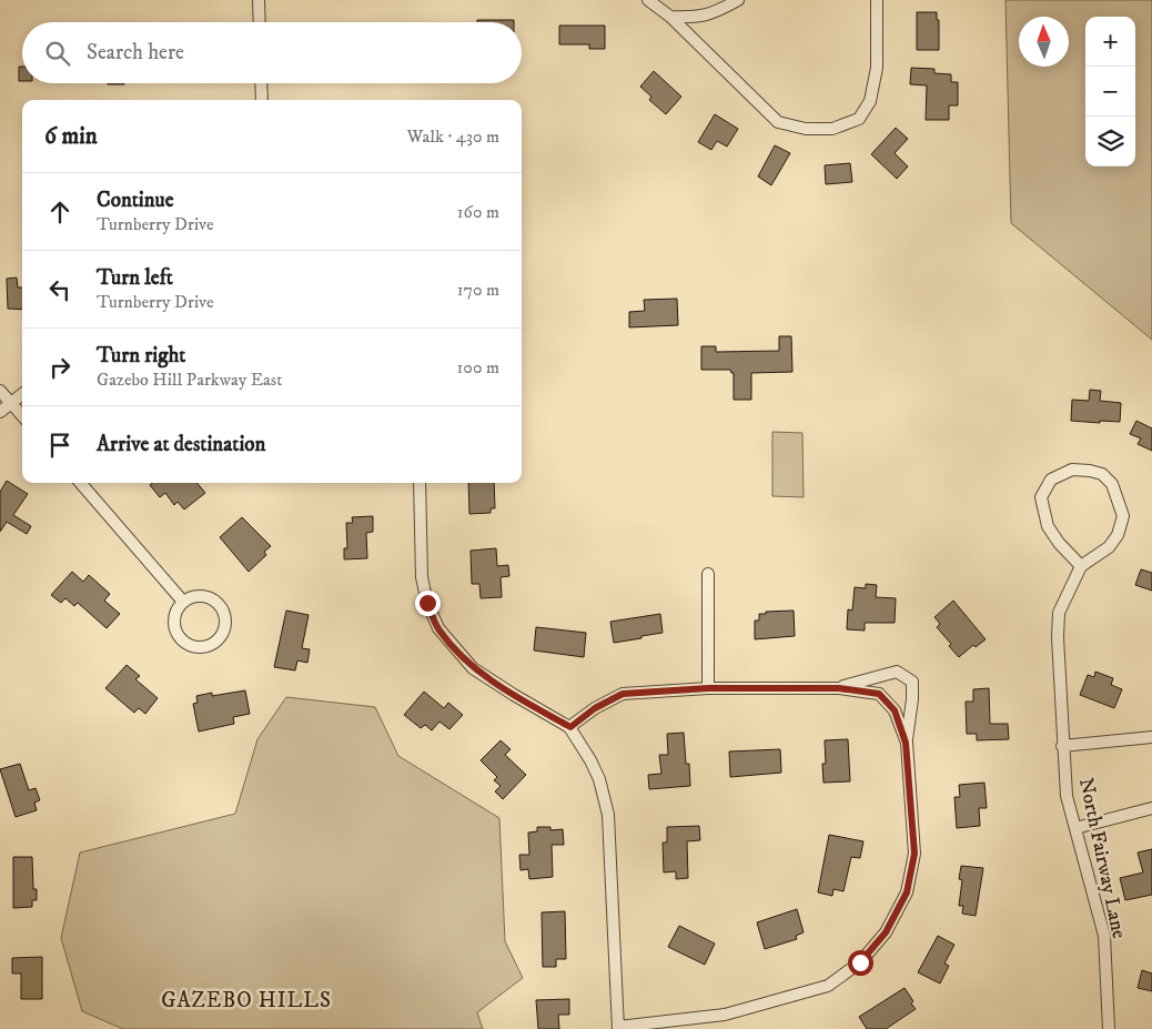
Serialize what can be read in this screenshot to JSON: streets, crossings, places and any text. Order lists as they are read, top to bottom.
{
  "streets": {
    "street": ["North Fairway Lane"]
  },
  "districts": ["GAZEBO HILLS"],
  "north": "top",
  "page": {
    "map_buttons": ["+", "−"],
    "search": "Search here",
    "heading": ["6 min", "Walk · 430 m"],
    "list": [
      ["Continue", "Turnberry Drive", "160 m"],
      ["Turn left", "Turnberry Drive", "170 m"],
      ["Turn right", "Gazebo Hill Parkway East", "100 m"],
      "Arrive at destination"
    ]
  }
}
